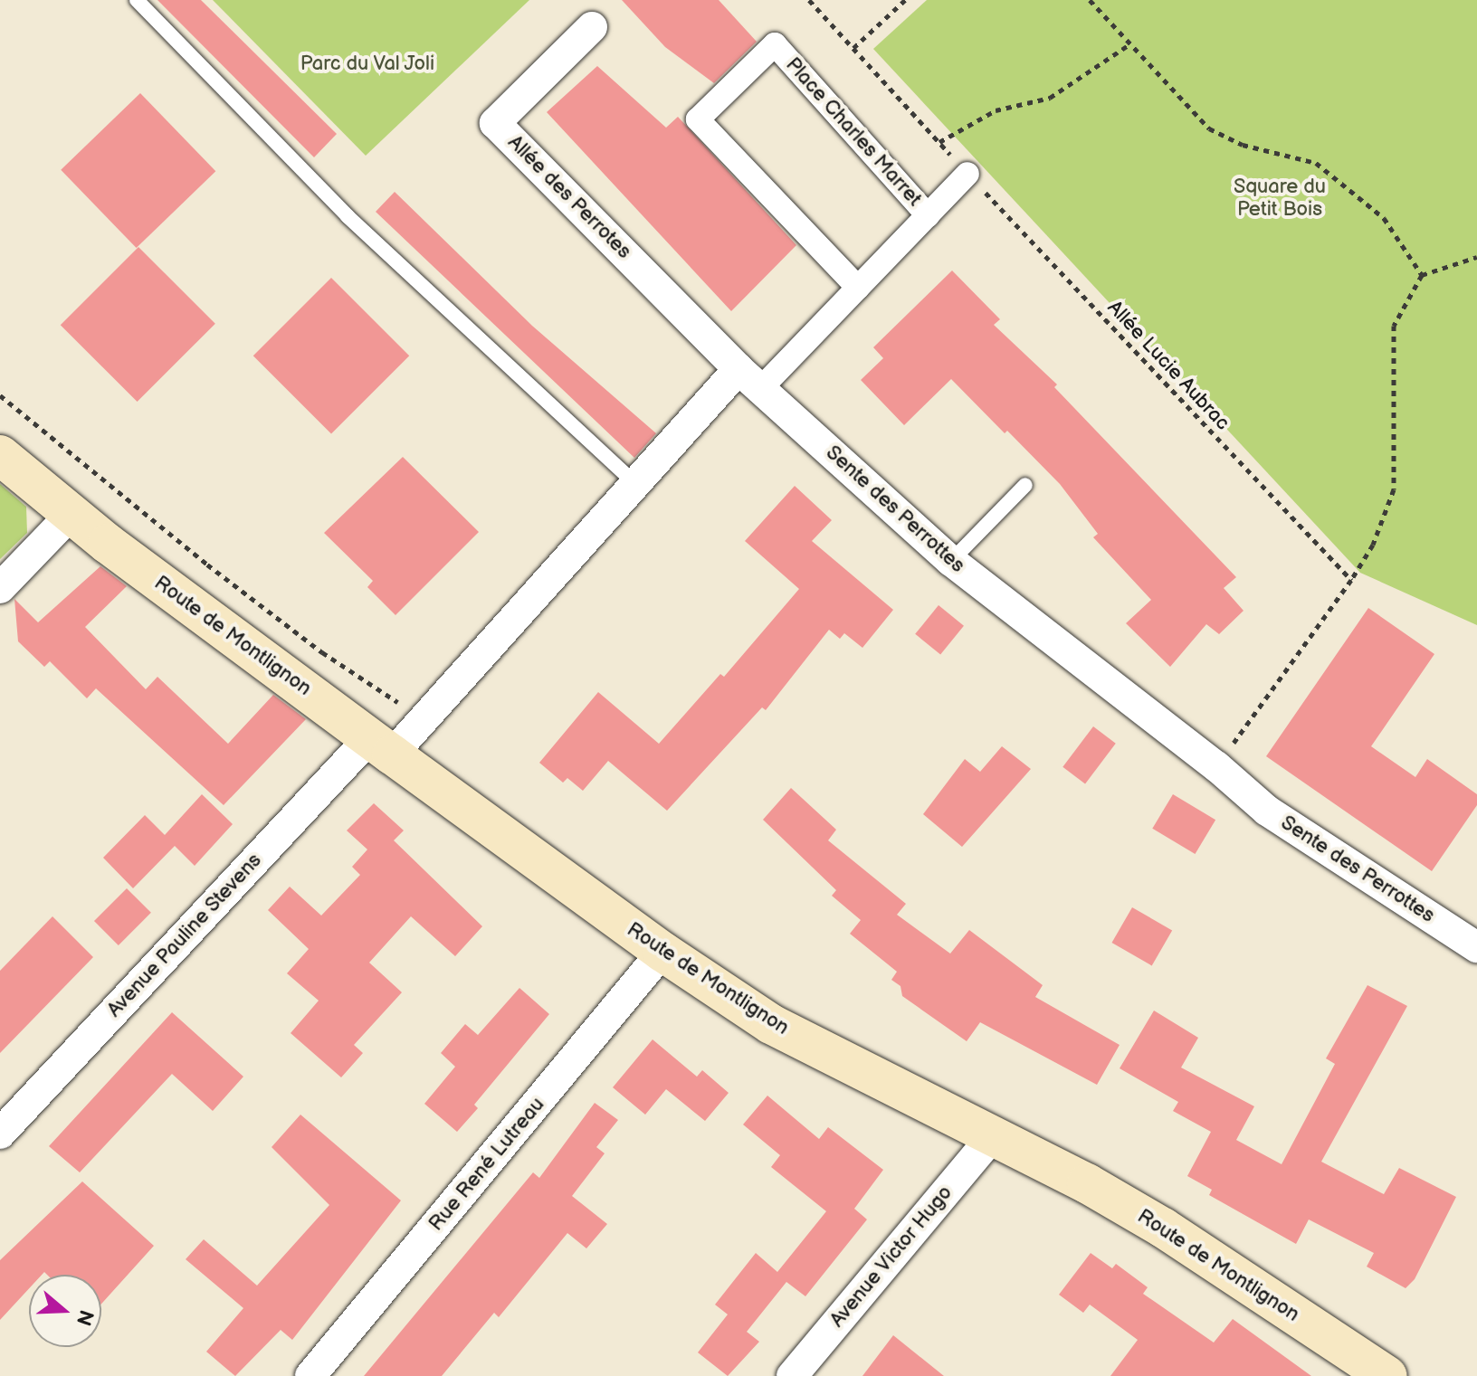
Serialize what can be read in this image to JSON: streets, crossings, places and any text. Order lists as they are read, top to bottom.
{
  "streets": {
    "main road": ["Route de Montlignon"],
    "street": [
      "Place Charles Marret",
      "Allée des Perrotes",
      "Sente des Perrottes",
      "Avenue Pauline Stevens",
      "Rue René Lutreau",
      "Avenue Victor Hugo"
    ],
    "path": ["Allée Lucie Aubrac"]
  },
  "crossings": [
    ["Place Charles Marret", "Allée des Perrotes"],
    ["Place Charles Marret", "Allée Lucie Aubrac"],
    ["Place Charles Marret", "Sente des Perrottes"],
    ["Allée des Perrotes", "Sente des Perrottes"],
    ["Route de Montlignon", "Avenue Pauline Stevens"],
    ["Route de Montlignon", "Rue René Lutreau"],
    ["Route de Montlignon", "Avenue Victor Hugo"]
  ],
  "parks": ["Parc du Val Joli", "Square du Petit Bois"],
  "north": "right"
}
